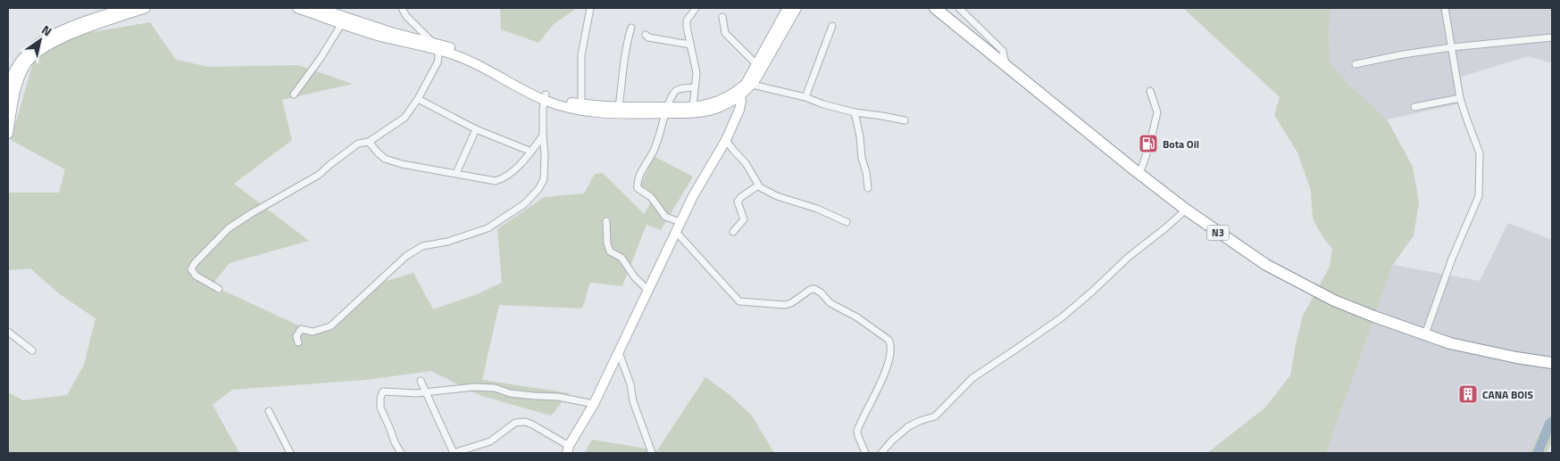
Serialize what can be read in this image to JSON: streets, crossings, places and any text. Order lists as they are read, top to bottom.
{
  "streets": {
    "highway": ["N3"]
  },
  "places": {
    "fuel station": ["Bota Oil"],
    "building": ["CANA BOIS"]
  },
  "north": "top right"
}
